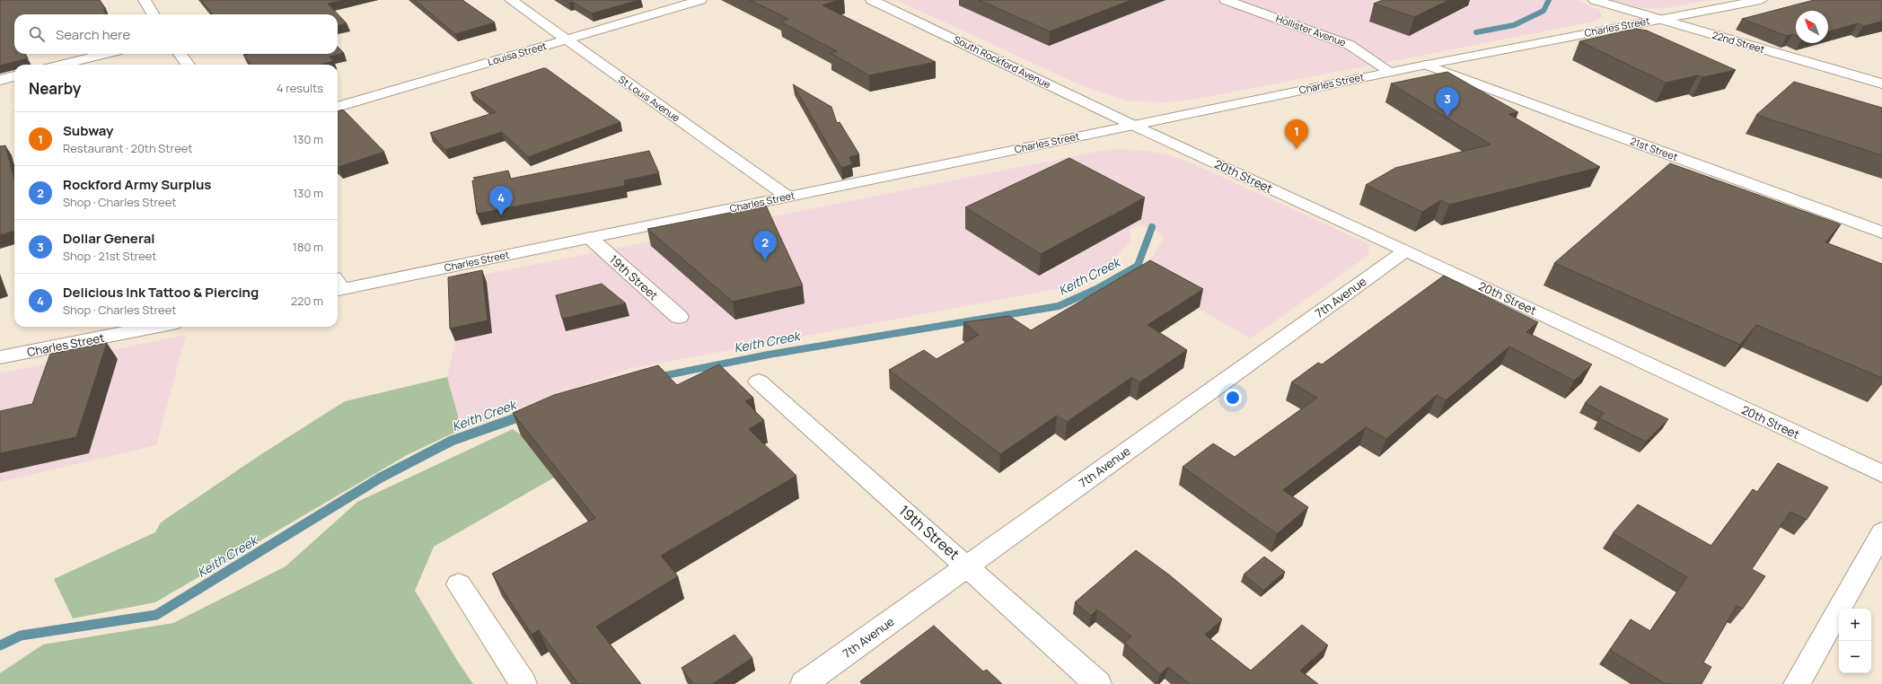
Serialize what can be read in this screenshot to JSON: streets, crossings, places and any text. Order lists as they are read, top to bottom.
{
  "streets": {
    "street": [
      "Charles Street",
      "Hollister Avenue",
      "22nd Street",
      "Louisa Street",
      "South Rockford Avenue",
      "St Louis Avenue",
      "21st Street",
      "20th Street",
      "19th Street",
      "7th Avenue"
    ]
  },
  "crossings": [
    ["Charles Street", "Hollister Avenue"],
    ["Charles Street", "22nd Street"],
    ["Charles Street", "South Rockford Avenue"],
    ["Charles Street", "St Louis Avenue"],
    ["Charles Street", "21st Street"],
    ["Charles Street", "20th Street"],
    ["Charles Street", "19th Street"],
    ["Louisa Street", "St Louis Avenue"],
    ["South Rockford Avenue", "20th Street"],
    ["20th Street", "7th Avenue"],
    ["19th Street", "7th Avenue"]
  ],
  "water": ["Keith Creek"],
  "north": "top left",
  "page": {
    "search": "Search here",
    "heading": ["Nearby", "4 results"],
    "pins": [
      "3",
      "1",
      "4",
      "2"
    ],
    "list": [
      {
        "mark": "1",
        "name": "Subway",
        "note": "Restaurant · 20th Street",
        "value": "130 m"
      },
      {
        "mark": "2",
        "name": "Rockford Army Surplus",
        "note": "Shop · Charles Street",
        "value": "130 m"
      },
      {
        "mark": "3",
        "name": "Dollar General",
        "note": "Shop · 21st Street",
        "value": "180 m"
      },
      {
        "mark": "4",
        "name": "Delicious Ink Tattoo & Piercing",
        "note": "Shop · Charles Street",
        "value": "220 m"
      }
    ],
    "map_buttons": ["+", "−"]
  }
}
